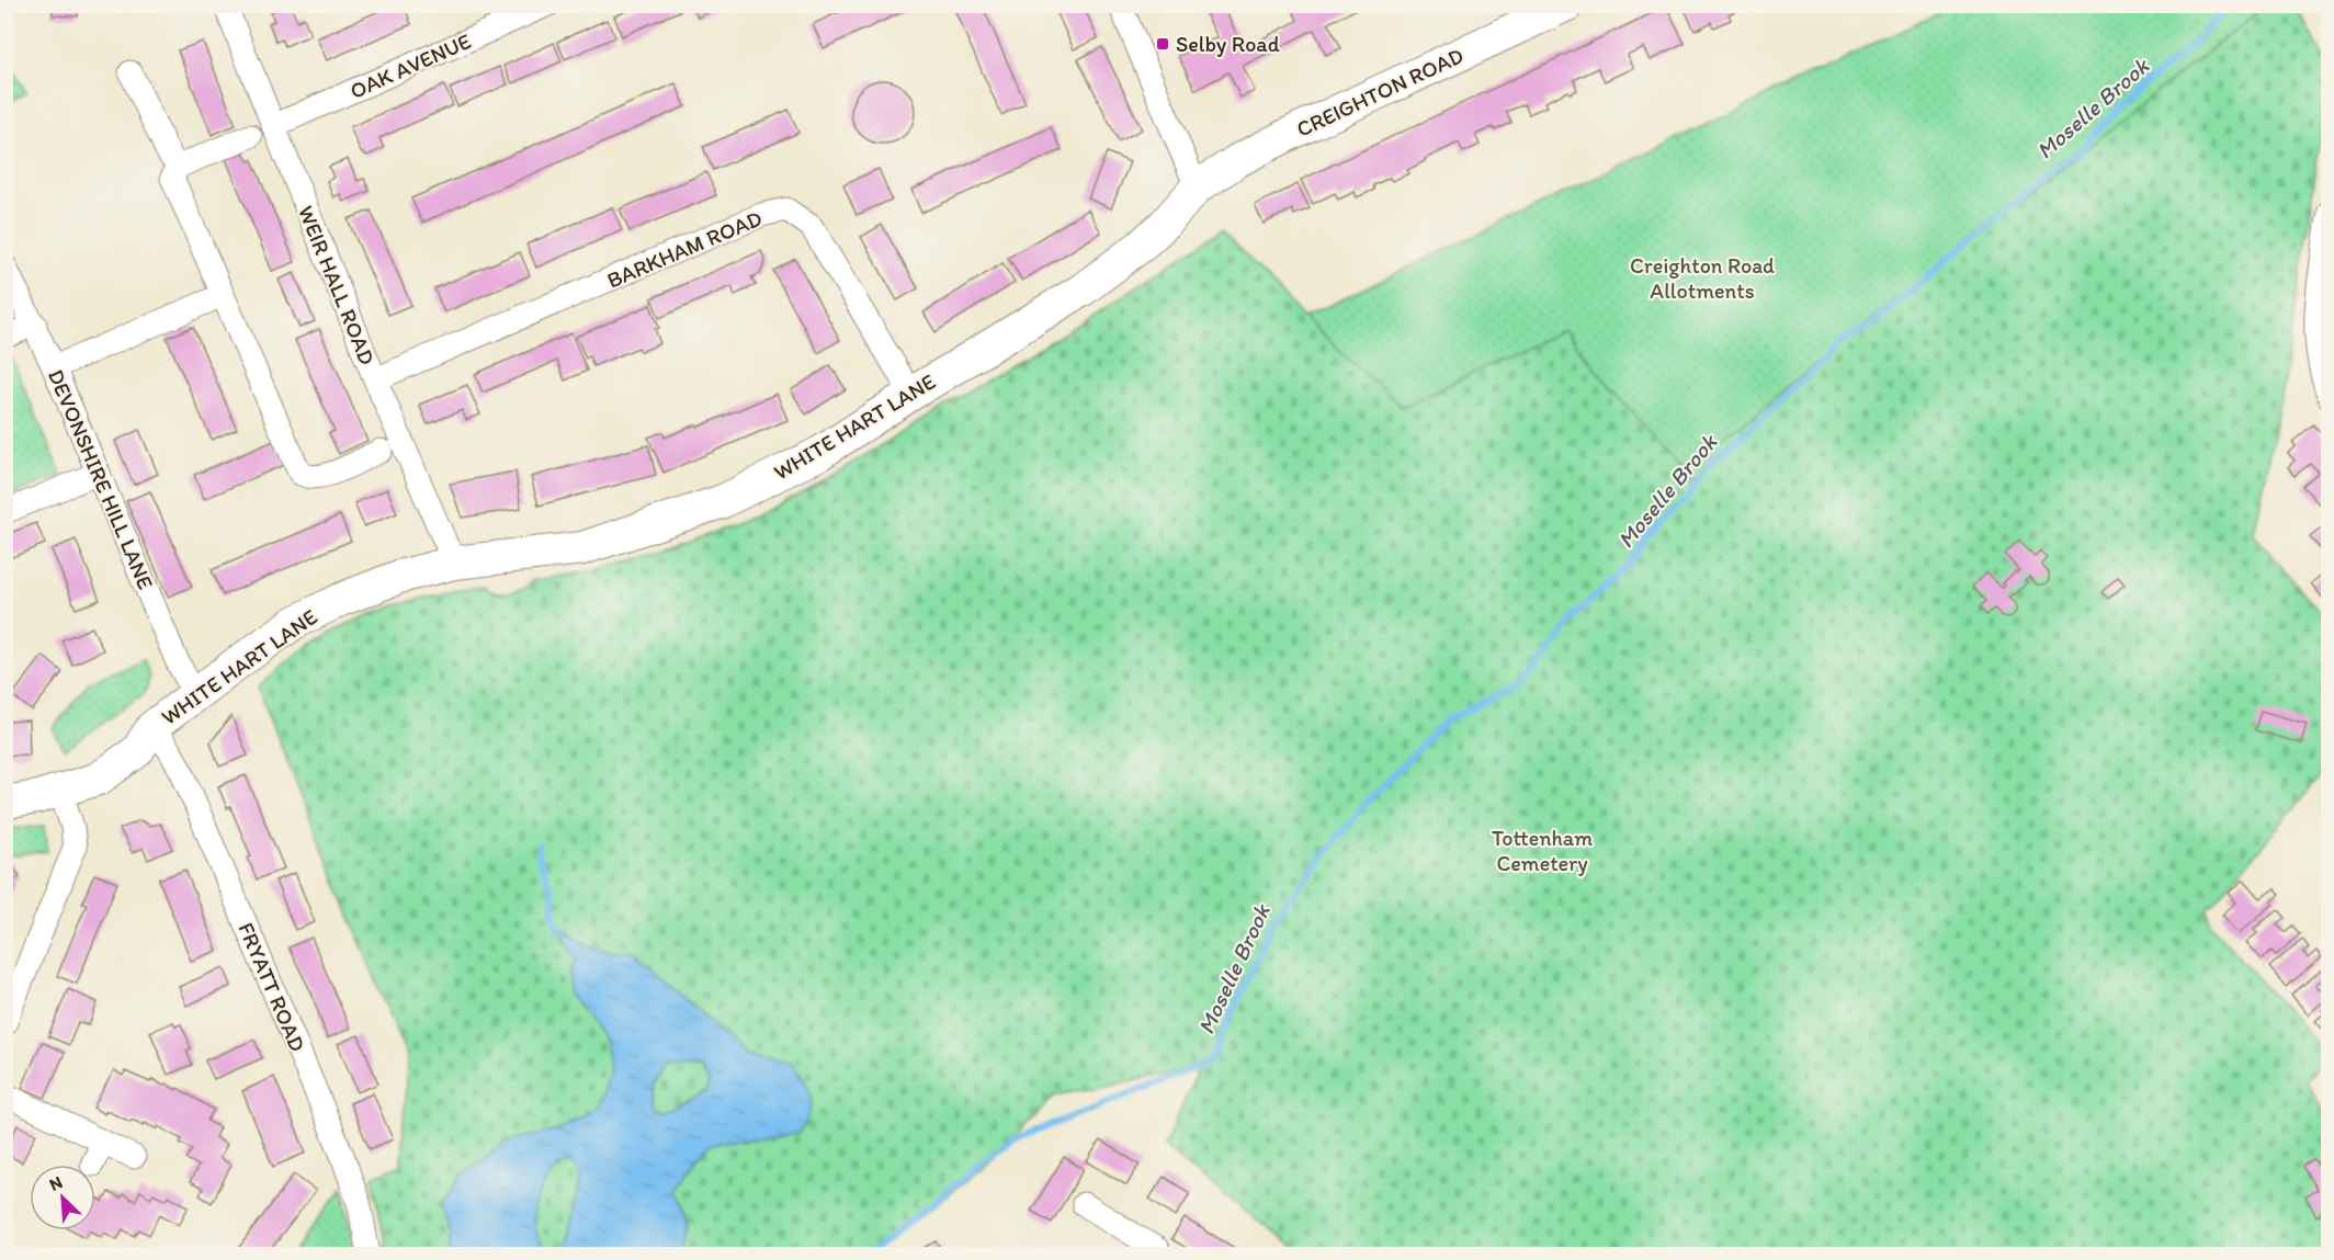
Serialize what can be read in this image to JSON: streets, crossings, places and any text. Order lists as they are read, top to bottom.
{
  "streets": {
    "street": [
      "OAK AVENUE",
      "CREIGHTON ROAD",
      "BARKHAM ROAD",
      "WEIR HALL ROAD",
      "WHITE HART LANE",
      "DEVONSHIRE HILL LANE",
      "FRYATT ROAD"
    ]
  },
  "crossings": [
    ["OAK AVENUE", "WEIR HALL ROAD"],
    ["CREIGHTON ROAD", "WHITE HART LANE"],
    ["BARKHAM ROAD", "WEIR HALL ROAD"],
    ["BARKHAM ROAD", "WHITE HART LANE"],
    ["WEIR HALL ROAD", "WHITE HART LANE"],
    ["WHITE HART LANE", "DEVONSHIRE HILL LANE"],
    ["WHITE HART LANE", "FRYATT ROAD"]
  ],
  "water": ["Moselle Brook"],
  "parks": ["Creighton Road Allotments", "Tottenham Cemetery"],
  "places": {
    "transit": ["Selby Road"]
  },
  "north": "top left"
}
